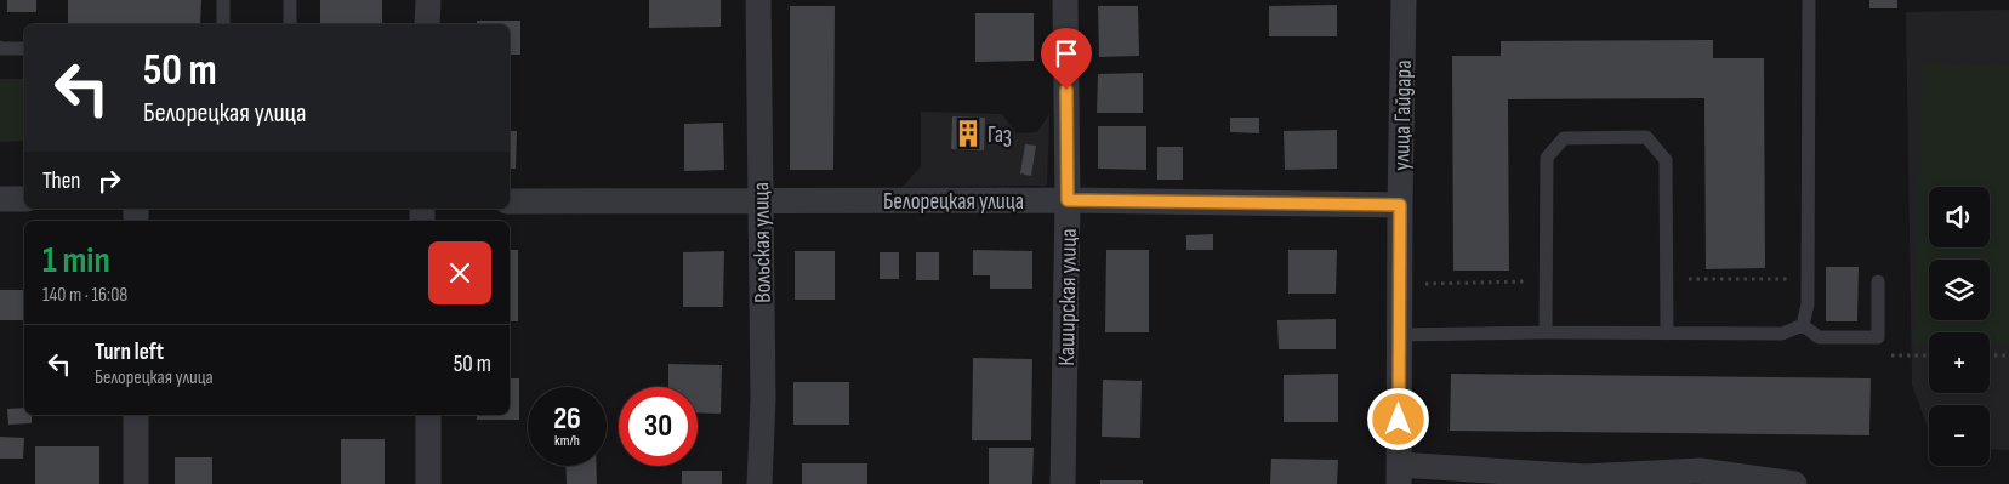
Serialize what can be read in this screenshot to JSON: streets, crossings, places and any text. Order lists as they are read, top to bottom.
{
  "streets": {
    "street": [
      "улица Гайдара",
      "Белорецкая улица",
      "Вольская улица",
      "Каширская улица"
    ]
  },
  "crossings": [
    ["улица Гайдара", "Белорецкая улица"],
    ["Белорецкая улица", "Вольская улица"],
    ["Белорецкая улица", "Каширская улица"]
  ],
  "places": {
    "building": ["Газ"]
  },
  "page": {
    "turn": ["50 m", "Белорецкая улица"],
    "then": "Then",
    "map_buttons": ["+", "−"],
    "heading": ["1 min", "140 m · 16:08"],
    "list": [
      {
        "name": "Turn left",
        "note": "Белорецкая улица",
        "value": "50 m"
      }
    ],
    "speed": "26 km/h",
    "limit": "30"
  }
}
